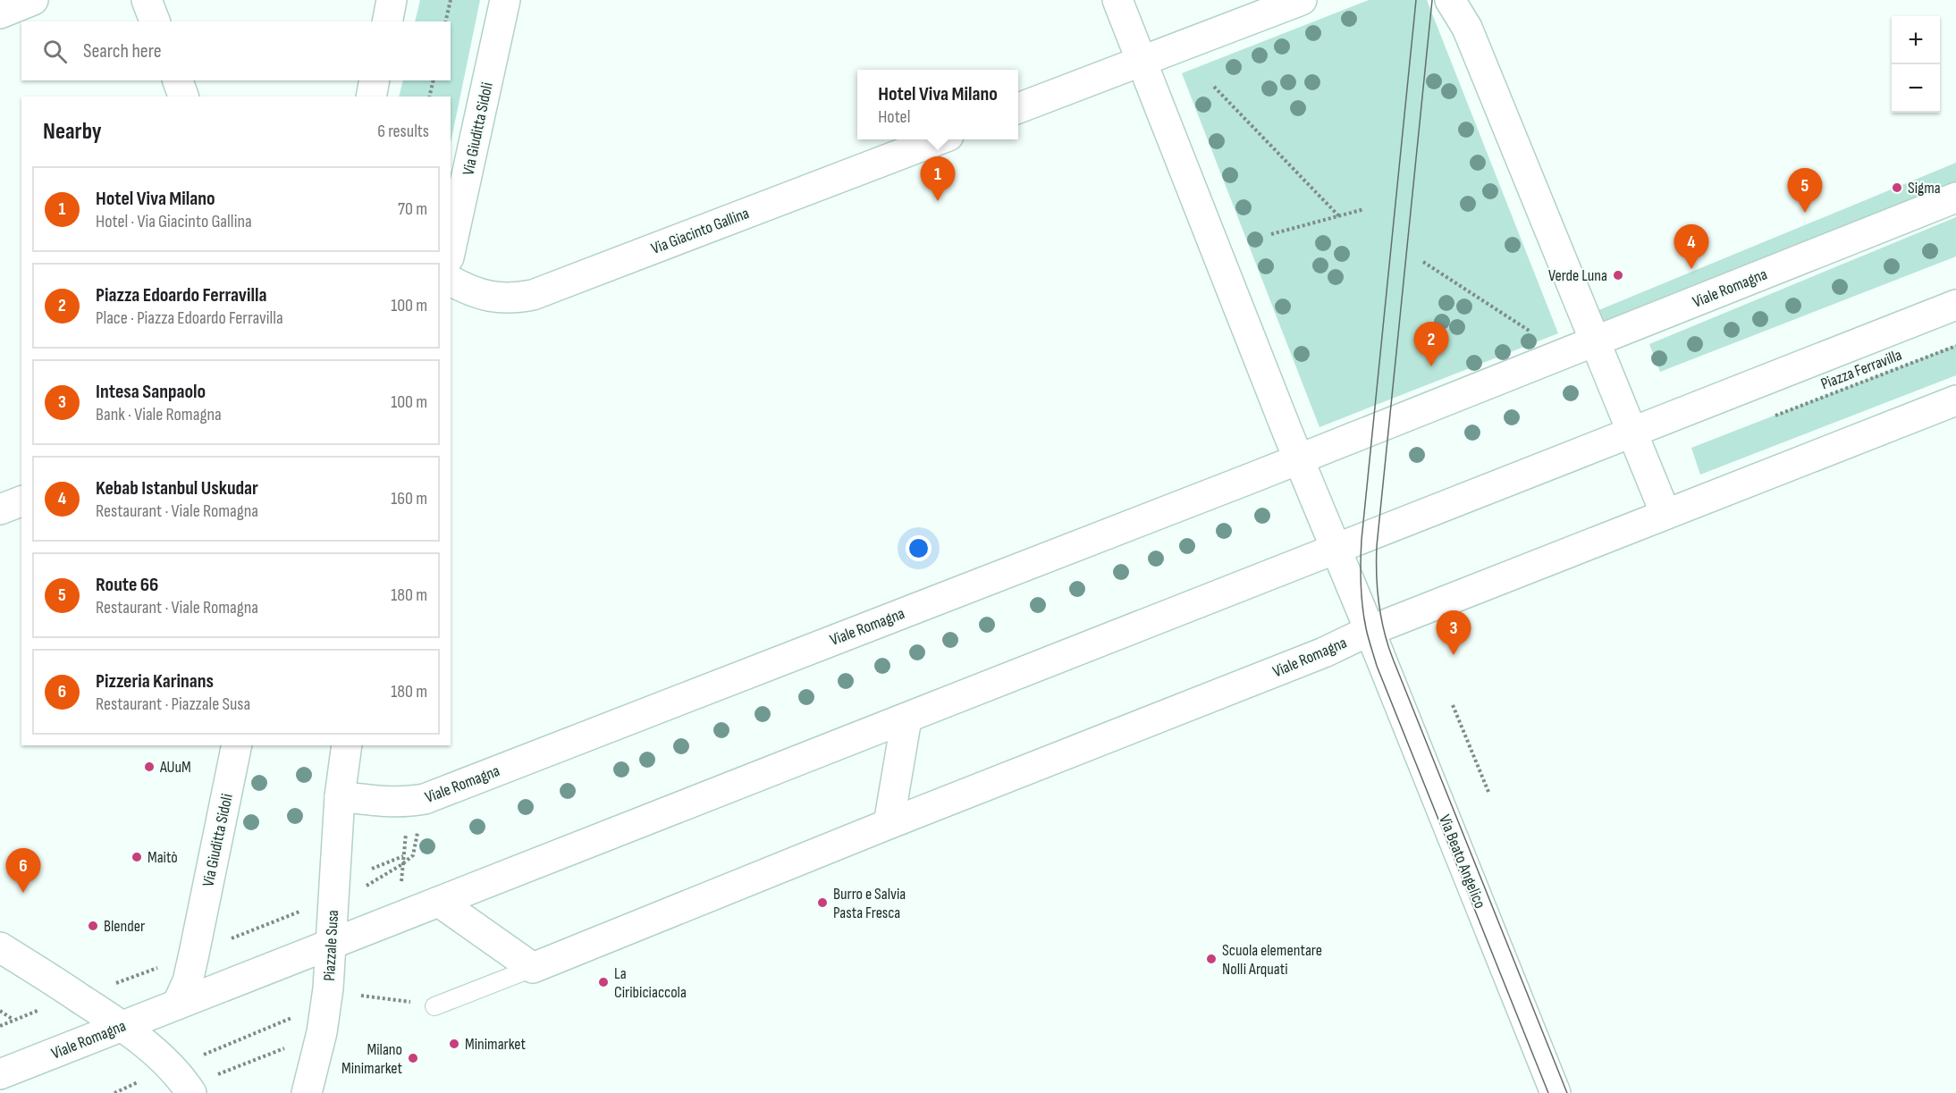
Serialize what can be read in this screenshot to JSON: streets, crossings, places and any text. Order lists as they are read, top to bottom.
{
  "streets": {
    "street": [
      "Via Giuditta Sidoli",
      "Via Giacinto Gallina",
      "Viale Romagna",
      "Via Beato Angelico",
      "Piazzale Susa"
    ],
    "path": ["Piazza Ferravilla"]
  },
  "crossings": [
    ["Via Giuditta Sidoli", "Viale Romagna"],
    ["Viale Romagna", "Via Beato Angelico"],
    ["Viale Romagna", "Piazzale Susa"]
  ],
  "places": [
    "Sigma",
    "Verde Luna",
    "AUuM",
    "Maitò",
    "Burro e Salvia Pasta Fresca",
    "Blender",
    "Scuola elementare Nolli Arquati",
    "La Ciribiciaccola",
    "Minimarket",
    "Milano Minimarket"
  ],
  "page": {
    "map_buttons": ["+", "−"],
    "search": "Search here",
    "popup": ["Hotel Viva Milano", "Hotel"],
    "heading": ["Nearby", "6 results"],
    "pins": [
      "1",
      "5",
      "4",
      "2",
      "3",
      "6"
    ],
    "list": [
      {
        "mark": "1",
        "name": "Hotel Viva Milano",
        "note": "Hotel · Via Giacinto Gallina",
        "value": "70 m"
      },
      {
        "mark": "2",
        "name": "Piazza Edoardo Ferravilla",
        "note": "Place · Piazza Edoardo Ferravilla",
        "value": "100 m"
      },
      {
        "mark": "3",
        "name": "Intesa Sanpaolo",
        "note": "Bank · Viale Romagna",
        "value": "100 m"
      },
      {
        "mark": "4",
        "name": "Kebab Istanbul Uskudar",
        "note": "Restaurant · Viale Romagna",
        "value": "160 m"
      },
      {
        "mark": "5",
        "name": "Route 66",
        "note": "Restaurant · Viale Romagna",
        "value": "180 m"
      },
      {
        "mark": "6",
        "name": "Pizzeria Karinans",
        "note": "Restaurant · Piazzale Susa",
        "value": "180 m"
      }
    ]
  }
}
